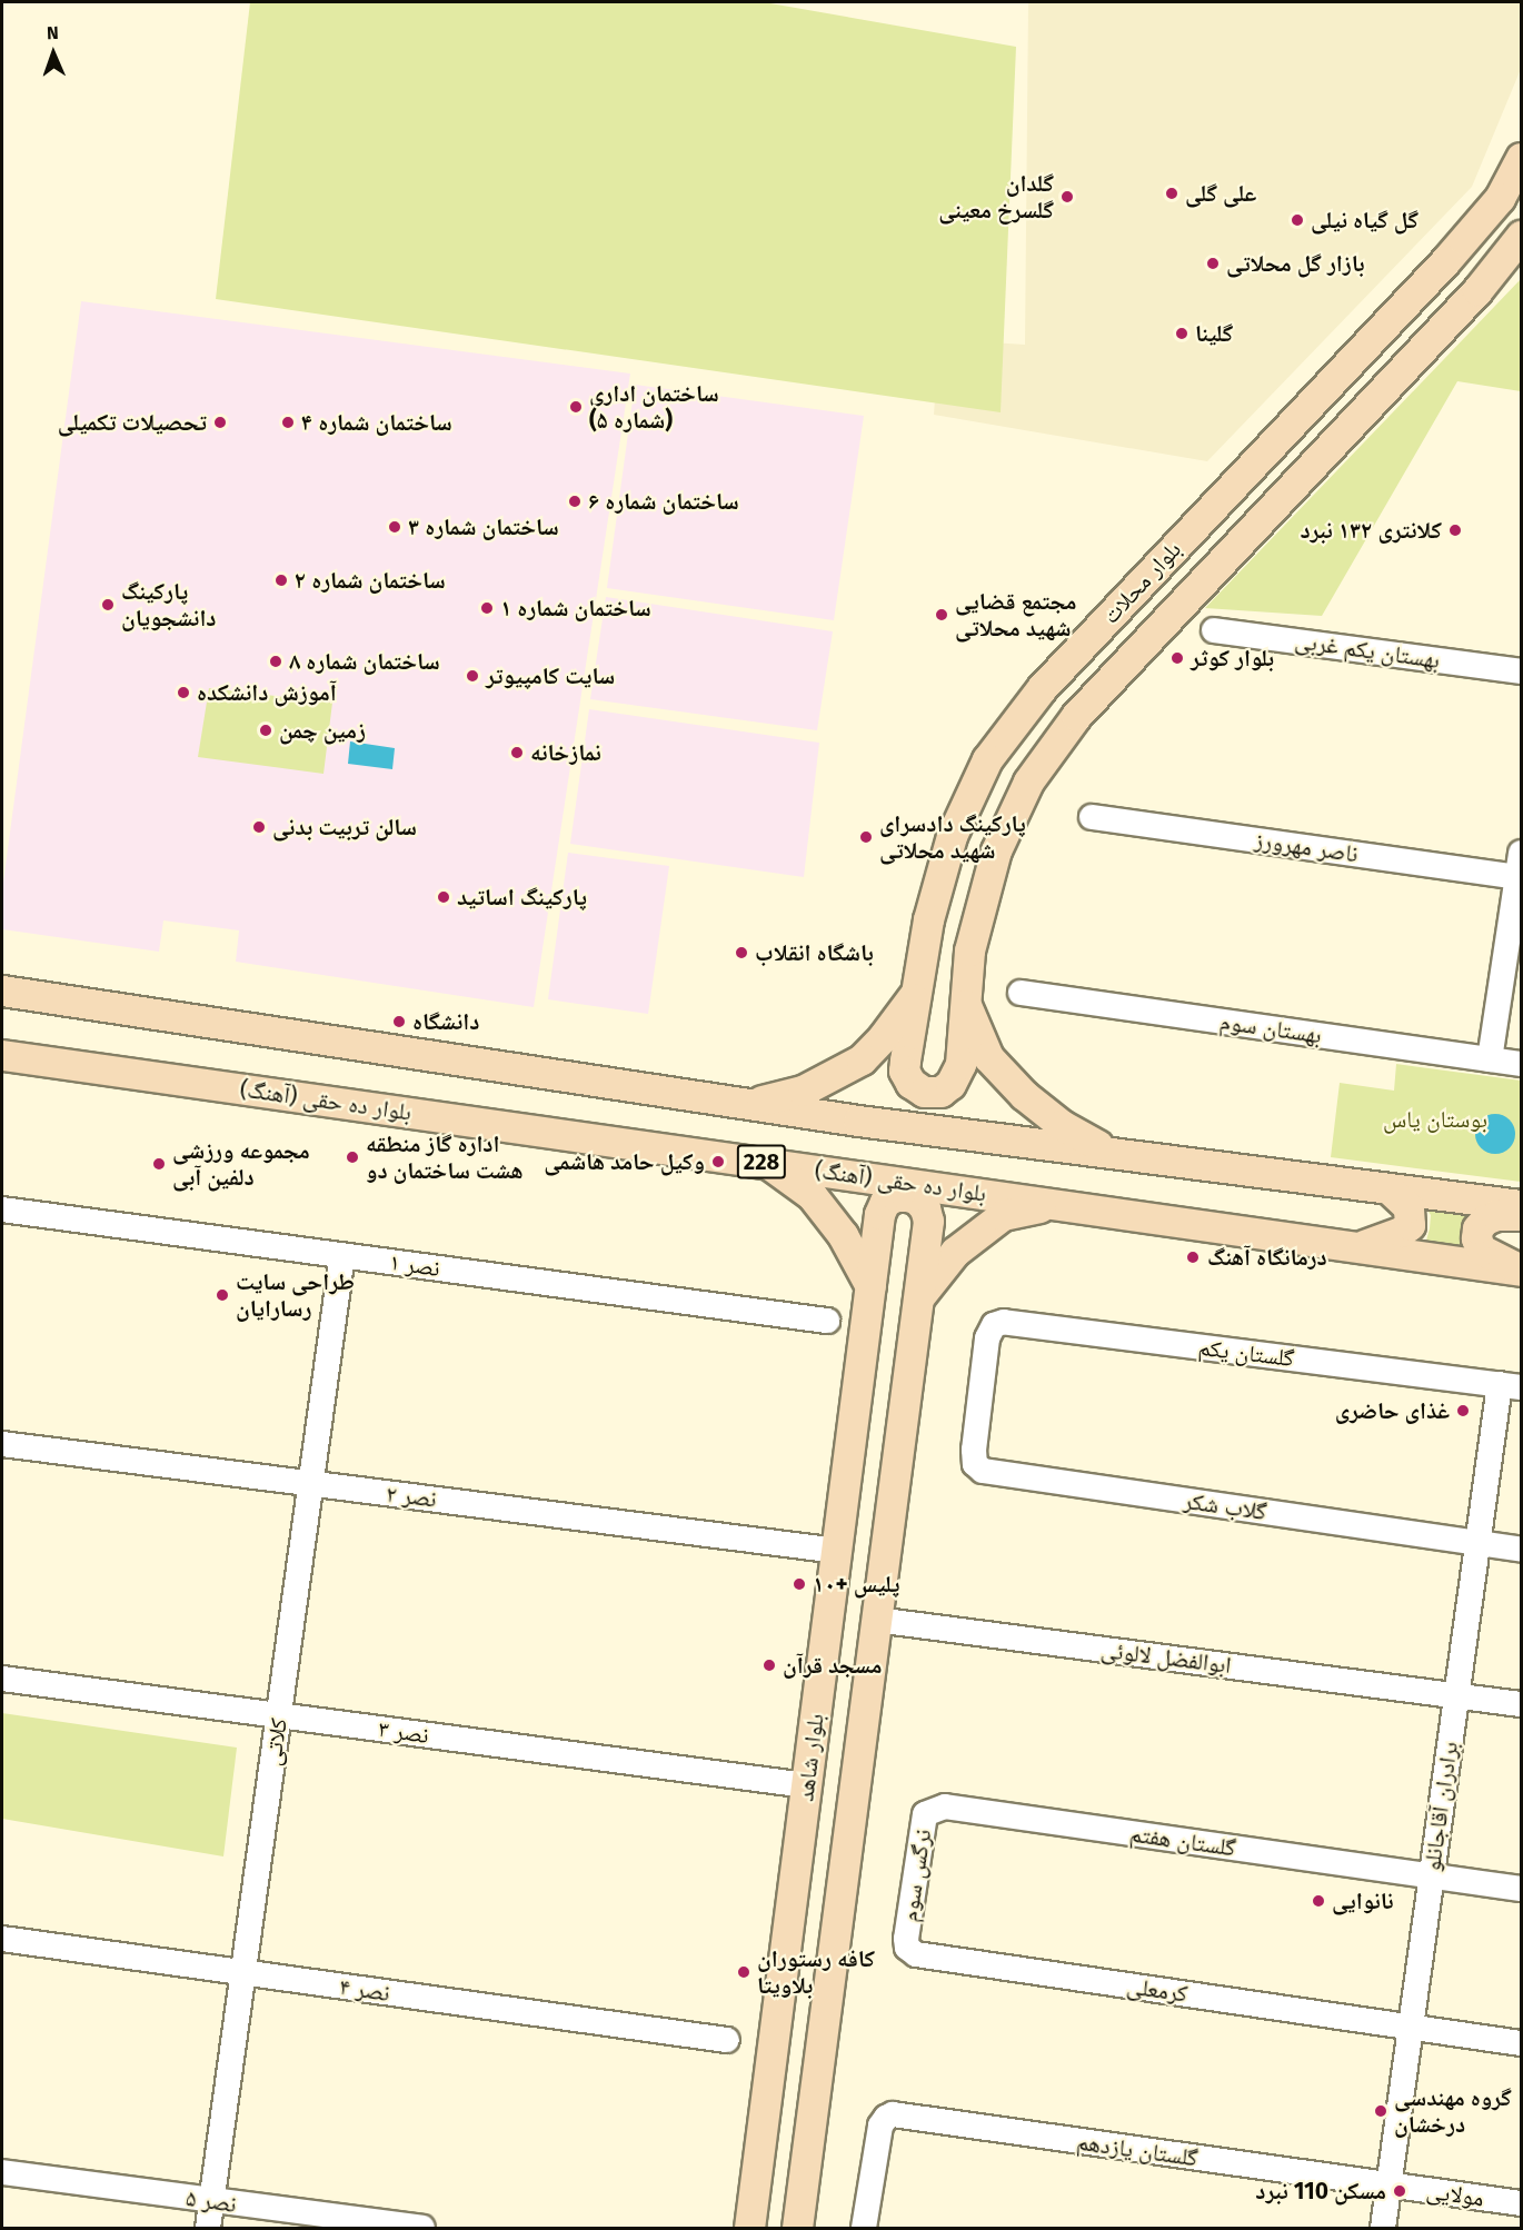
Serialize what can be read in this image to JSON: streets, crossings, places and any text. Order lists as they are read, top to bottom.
{
  "streets": {
    "main road": [
      "بلوار محلات",
      "بلوار ده حقی (آهنگ)",
      "228",
      "بلوار شاهد"
    ],
    "street": [
      "بهستان یکم غربی",
      "ناصر مهرورز",
      "بهستان سوم",
      "نصر ۱",
      "گلستان یکم",
      "نصر ۲",
      "گلاب شکر",
      "ابوالفضل لالوئی",
      "نصر ۳",
      "کلاتی",
      "برادران آقاجانلو",
      "گلستان هفتم",
      "نرگس سوم",
      "نصر ۴",
      "کرمعلی",
      "گلستان یازدهم",
      "مولایی",
      "نصر ۵"
    ]
  },
  "crossings": [
    ["بلوار محلات", "228"],
    ["نصر ۱", "کلاتی"],
    ["گلستان یکم", "گلاب شکر"],
    ["گلستان یکم", "برادران آقاجانلو"],
    ["نصر ۲", "کلاتی"],
    ["گلاب شکر", "برادران آقاجانلو"],
    ["ابوالفضل لالوئی", "بلوار شاهد"],
    ["ابوالفضل لالوئی", "برادران آقاجانلو"],
    ["نصر ۳", "کلاتی"],
    ["نصر ۳", "بلوار شاهد"],
    ["کلاتی", "نصر ۴"],
    ["کلاتی", "نصر ۵"],
    ["برادران آقاجانلو", "گلستان هفتم"],
    ["برادران آقاجانلو", "کرمعلی"],
    ["برادران آقاجانلو", "گلستان یازدهم"],
    ["برادران آقاجانلو", "مولایی"],
    ["گلستان هفتم", "نرگس سوم"],
    ["نرگس سوم", "کرمعلی"],
    ["گلستان یازدهم", "مولایی"]
  ],
  "parks": ["بوستان یاس"],
  "places": [
    "علی گلی",
    "گلدان گلسرخ معینی",
    "گل گیاه نیلی",
    "بازار گل محلاتی",
    "گلينا",
    "ساختمان اداری (شماره ۵)",
    "تحصیلات تکمیلی",
    "ساختمان شماره ۴",
    "ساختمان شماره ۶",
    "ساختمان شماره ۳",
    "کلانتری ۱۳۲ نبرد",
    "ساختمان شماره ۲",
    "پارکینگ دانشجویان",
    "ساختمان شماره ۱",
    "مجتمع قضایی شهید محلاتی",
    "بلوار کوثر",
    "ساختمان شماره ۸",
    "سایت کامپیوتر",
    "آموزش دانشکده",
    "زمین چمن",
    "نمازخانه",
    "سالن تربیت بدنی",
    "پارکینگ دادسرای شهید محلاتی",
    "پارکینگ اساتید",
    "باشگاه انقلاب",
    "دانشگاه",
    "اداره گاز منطقه هشت ساختمان دو",
    "وکیل حامد هاشمی",
    "مجموعه ورزشی دلفین آبی",
    "درمانگاه آهنگ",
    "طراحی سایت رسارایان",
    "غذای حاضری",
    "پلیس +۱۰",
    "مسجد قرآن",
    "نانوایی",
    "کافه رستوران بلاویتا",
    "گروه مهندسی درخشان",
    "مسکن 110 نبرد"
  ],
  "north": "top"
}
